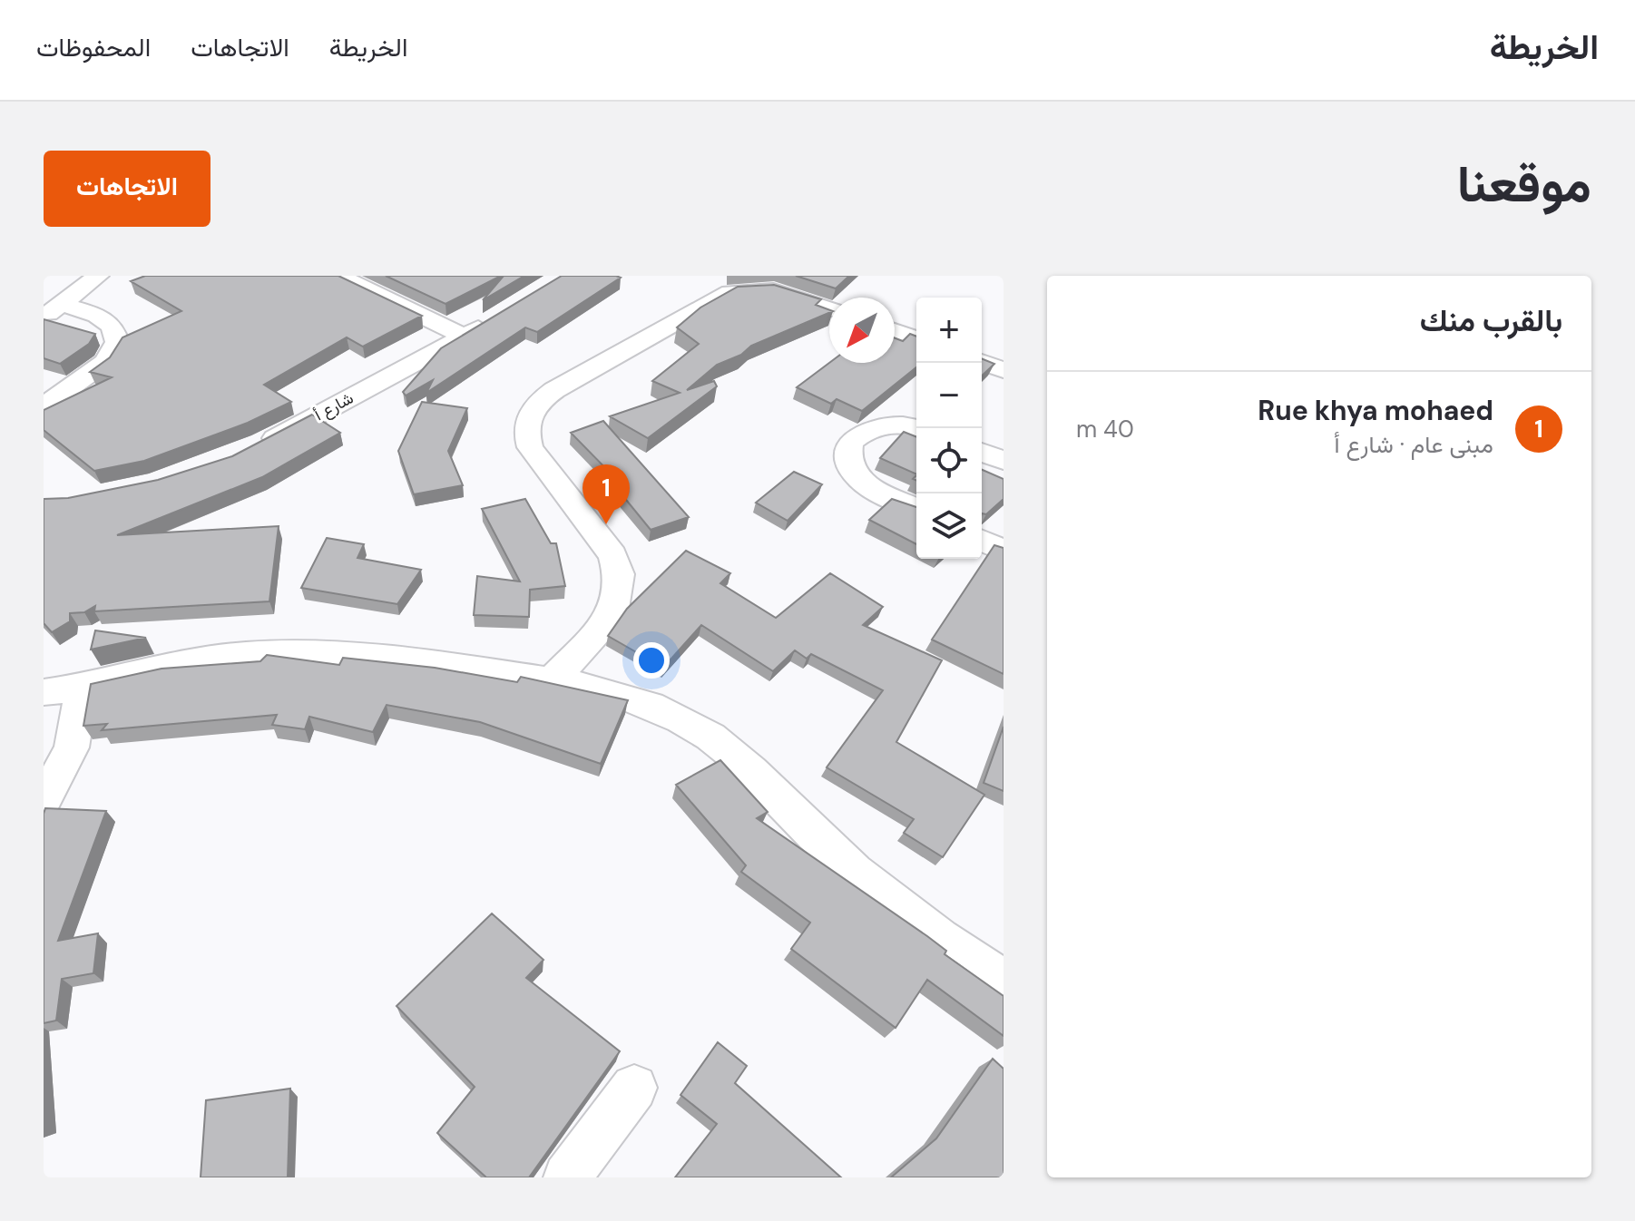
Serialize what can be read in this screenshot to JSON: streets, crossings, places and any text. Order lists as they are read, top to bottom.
{
  "streets": {
    "street": ["شارع أ"]
  },
  "north": "bottom left",
  "page": {
    "header": "الخريطة",
    "nav": ["الخريطة", "الاتجاهات", "المحفوظات"],
    "title": "موقعنا",
    "buttons": "الاتجاهات",
    "heading": "بالقرب منك",
    "map_buttons": ["+", "−"],
    "list": [
      {
        "mark": "1",
        "name": "Rue khya mohaed",
        "note": "مبنى عام · شارع أ",
        "value": "40 m"
      }
    ],
    "pins": "1"
  }
}
